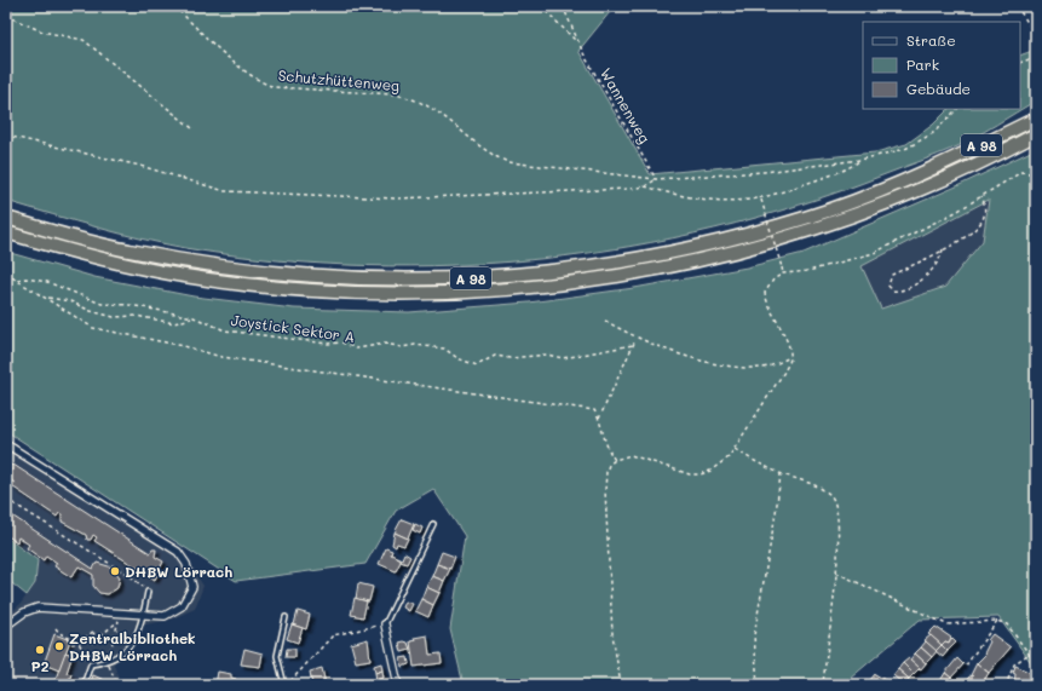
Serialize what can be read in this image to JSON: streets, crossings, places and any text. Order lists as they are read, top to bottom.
{
  "streets": {
    "highway": ["A 98"],
    "path": ["Schutzhüttenweg", "Wannenweg", "Joystick Sektor A"]
  },
  "crossings": [
    ["Schutzhüttenweg", "Wannenweg"]
  ],
  "places": ["DHBW Lörrach", "Zentralbibliothek DHBW Lörrach", "P2"],
  "legend": ["Straße", "Park", "Gebäude"]
}
